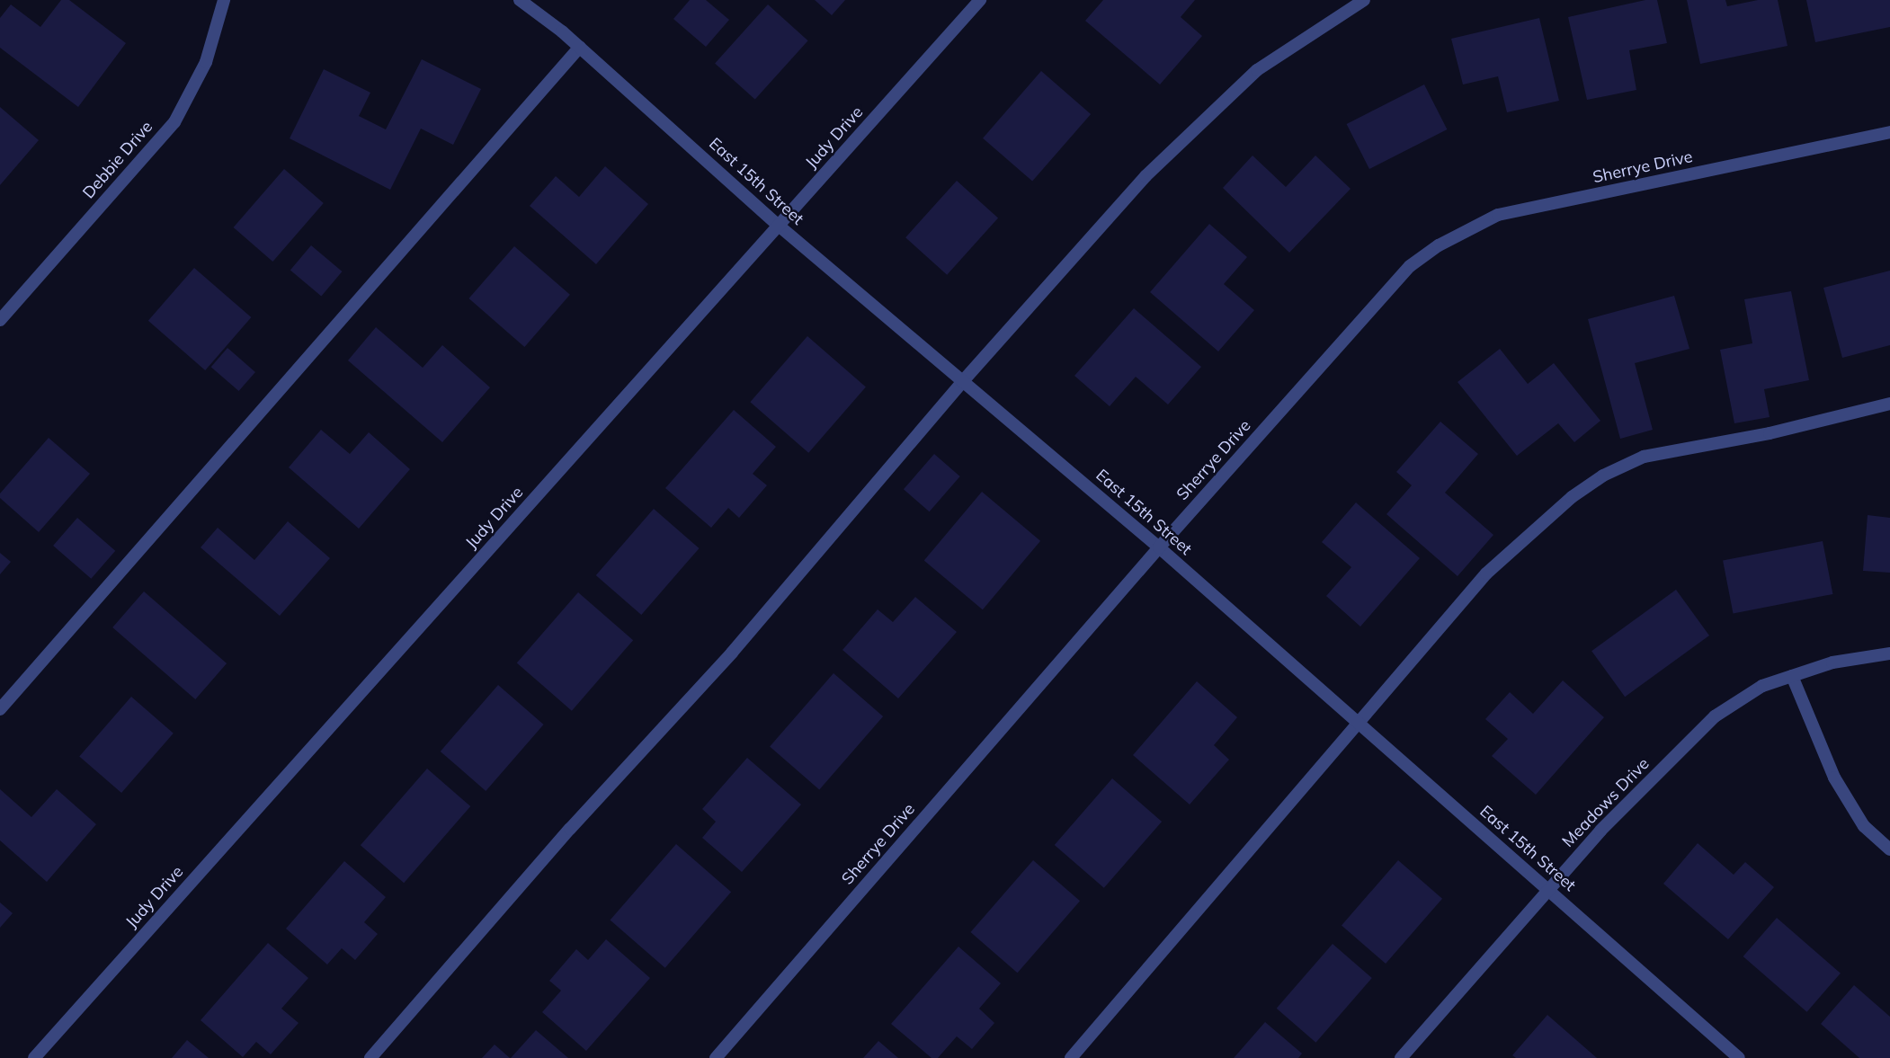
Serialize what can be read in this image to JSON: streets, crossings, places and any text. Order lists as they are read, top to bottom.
{
  "streets": {
    "street": [
      "Judy Drive",
      "Debbie Drive",
      "Sherrye Drive",
      "East 15th Street",
      "Meadows Drive"
    ]
  },
  "crossings": [
    ["Judy Drive", "East 15th Street"],
    ["Sherrye Drive", "East 15th Street"],
    ["East 15th Street", "Meadows Drive"]
  ]
}
